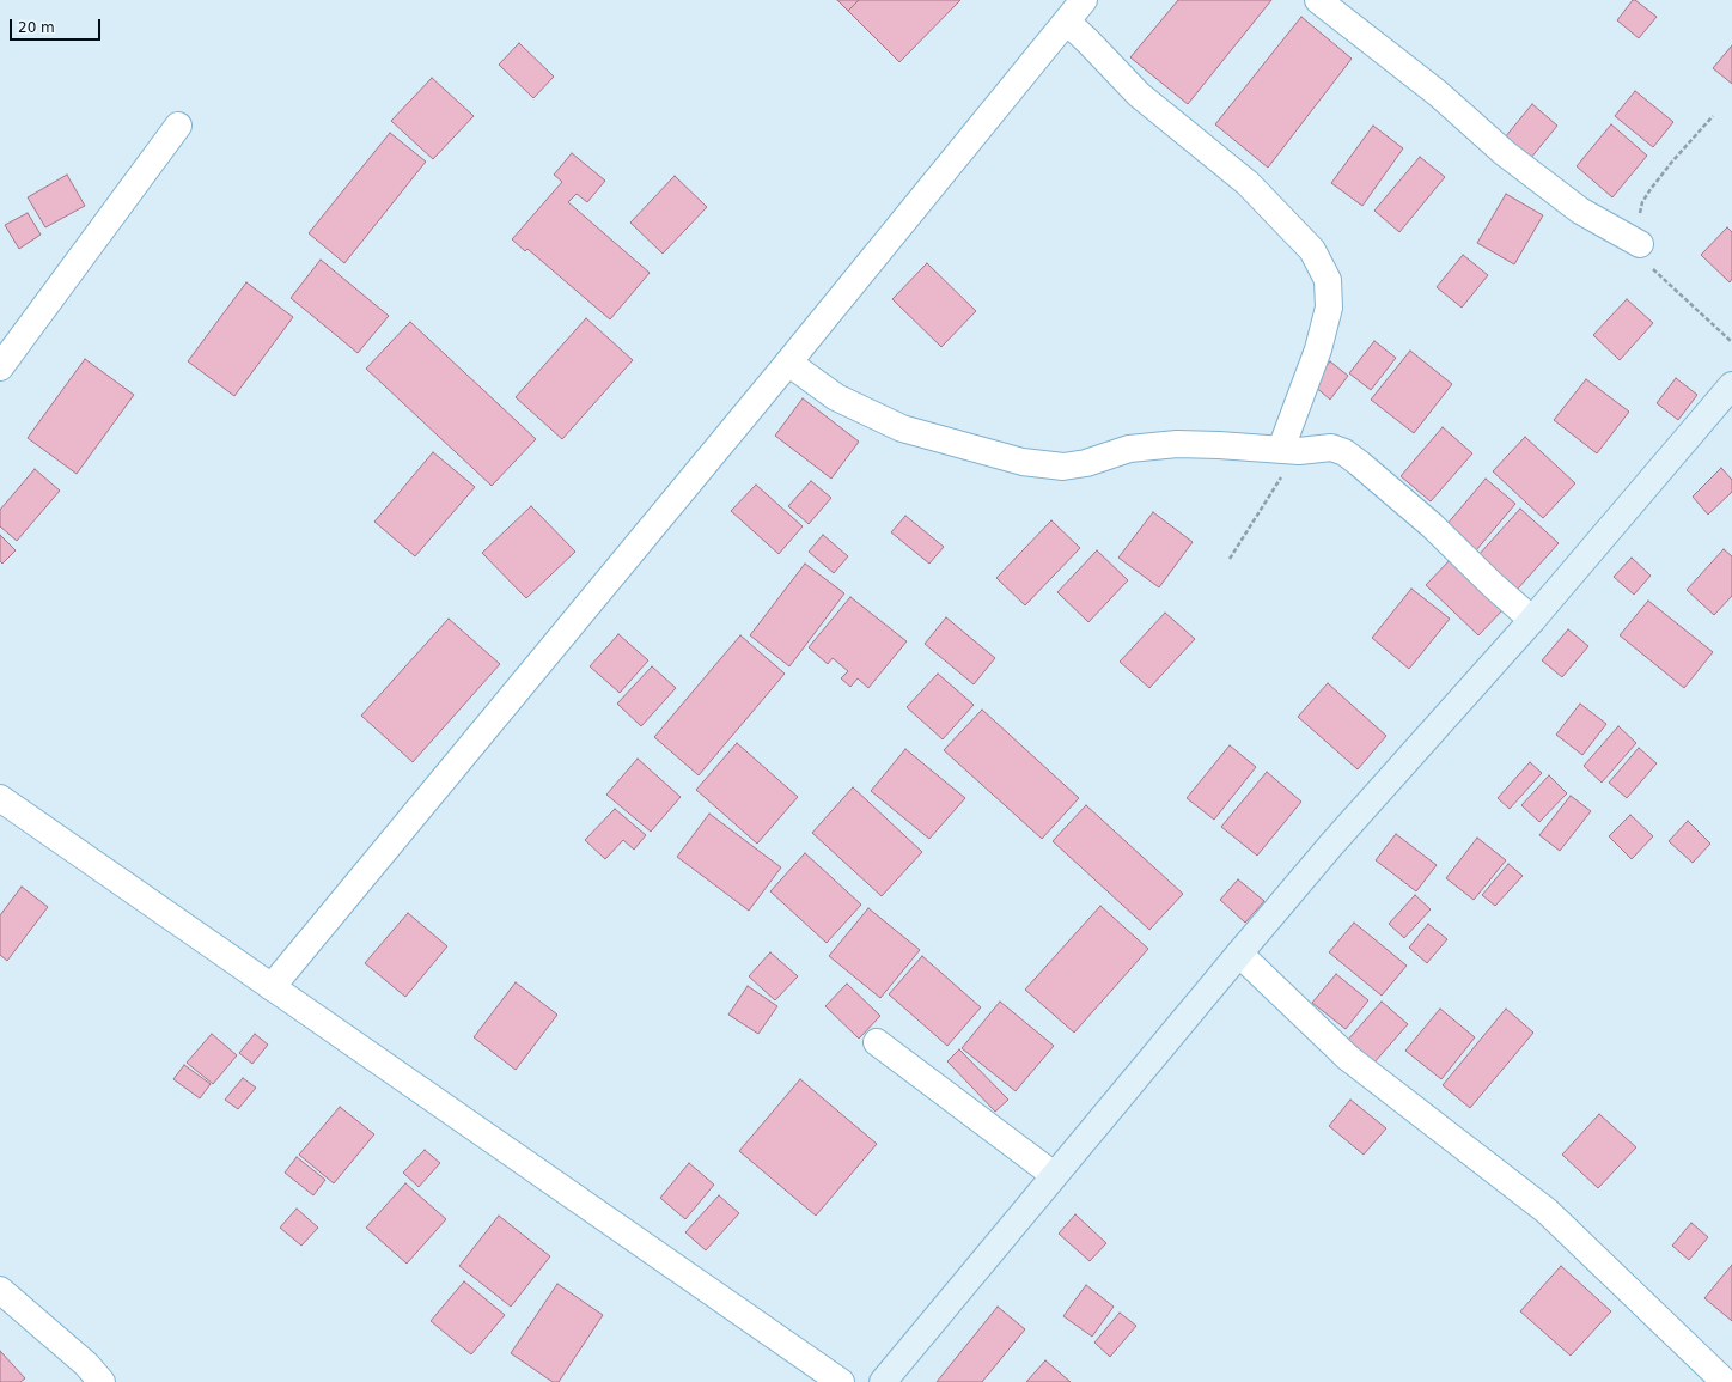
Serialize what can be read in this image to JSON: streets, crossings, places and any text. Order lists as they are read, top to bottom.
{
  "scale_bar": "20 m"
}
